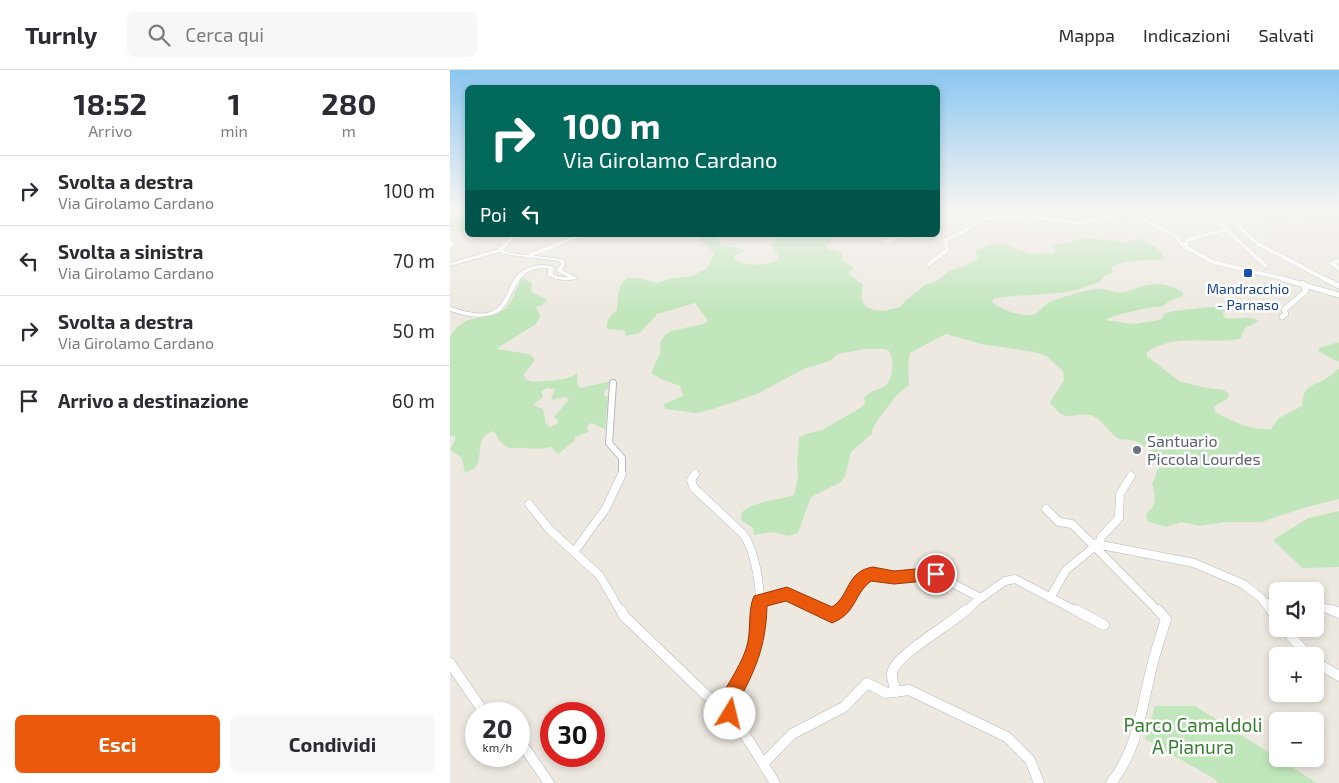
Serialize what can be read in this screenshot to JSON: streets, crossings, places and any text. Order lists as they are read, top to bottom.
{
  "parks": ["Parco Camaldoli A Pianura"],
  "places": {
    "transit": ["Mandracchio - Parnaso"],
    "other": ["Santuario Piccola Lourdes"]
  },
  "page": {
    "header": "Turnly",
    "search": "Cerca qui",
    "nav": ["Mappa", "Indicazioni", "Salvati"],
    "eta": [
      "18:52",
      "Arrivo",
      "1",
      "min",
      "280",
      "m"
    ],
    "turn": ["100 m", "Via Girolamo Cardano"],
    "list": [
      {
        "name": "Svolta a destra",
        "note": "Via Girolamo Cardano",
        "value": "100 m"
      },
      {
        "name": "Svolta a sinistra",
        "note": "Via Girolamo Cardano",
        "value": "70 m"
      },
      {
        "name": "Svolta a destra",
        "note": "Via Girolamo Cardano",
        "value": "50 m"
      },
      {
        "name": "Arrivo a destinazione",
        "value": "60 m"
      }
    ],
    "then": "Poi",
    "map_buttons": ["+", "−"],
    "speed": "20 km/h",
    "limit": "30",
    "buttons": ["Esci", "Condividi"]
  }
}
